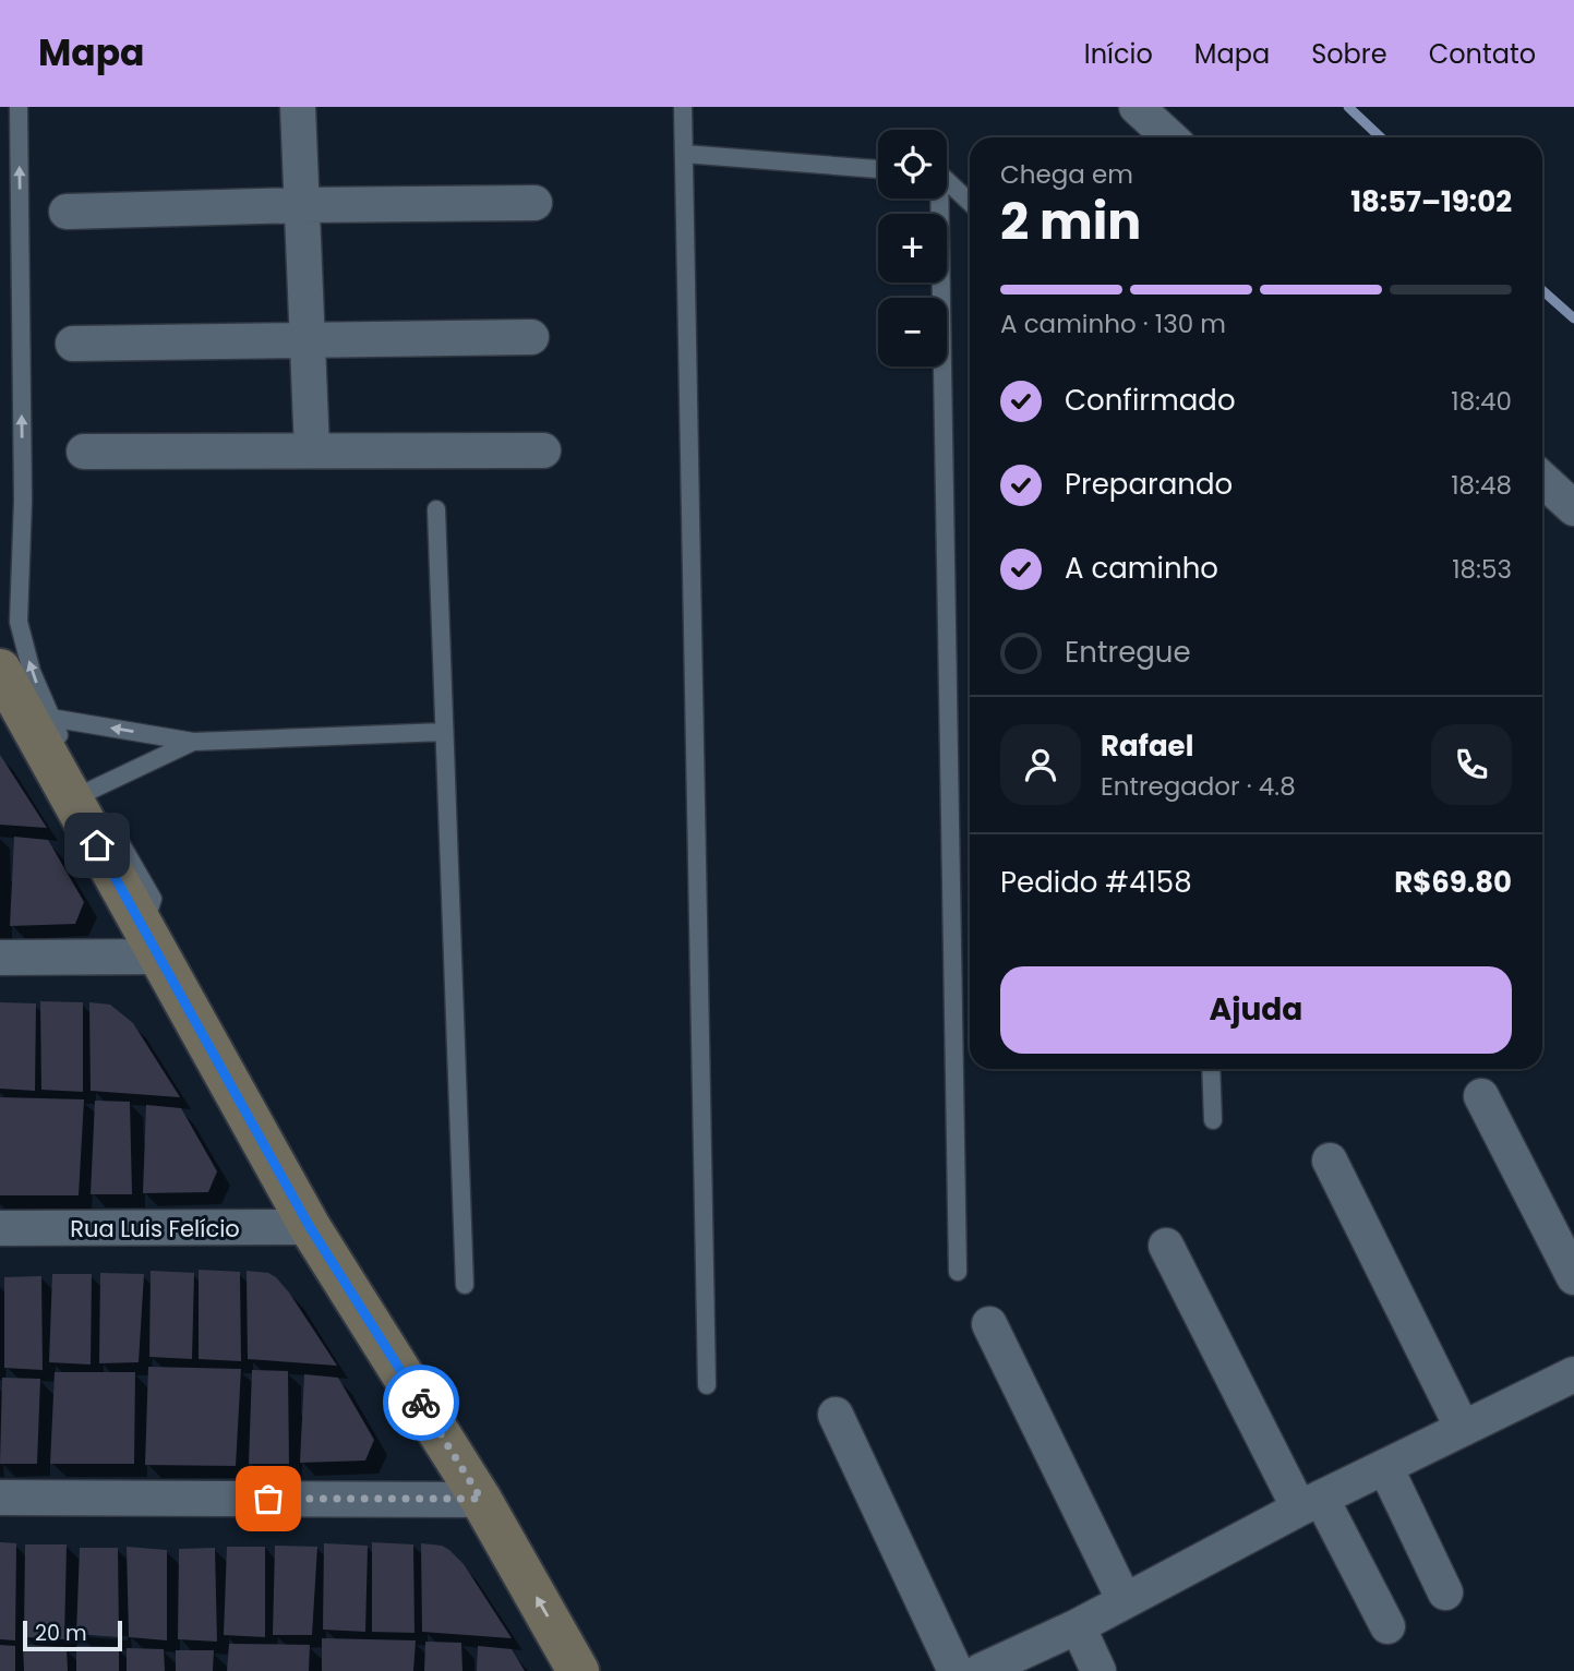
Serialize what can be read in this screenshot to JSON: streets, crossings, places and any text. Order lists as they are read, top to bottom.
{
  "streets": {
    "street": ["Rua Luis Felício"]
  },
  "scale_bar": "20 m",
  "page": {
    "header": "Mapa",
    "nav": [
      "Início",
      "Mapa",
      "Sobre",
      "Contato"
    ],
    "map_buttons": ["+", "−"],
    "heading": ["2 min", "Chega em", "18:57–19:02"],
    "panel": [
      "Rafael",
      "Entregador · 4.8",
      "Pedido #4158",
      "R$69.80"
    ],
    "bar": "A caminho · 130 m",
    "list": [
      ["Confirmado", "18:40"],
      ["Preparando", "18:48"],
      ["A caminho", "18:53"],
      "Entregue"
    ],
    "buttons": "Ajuda",
    "scale": "20 m"
  }
}
